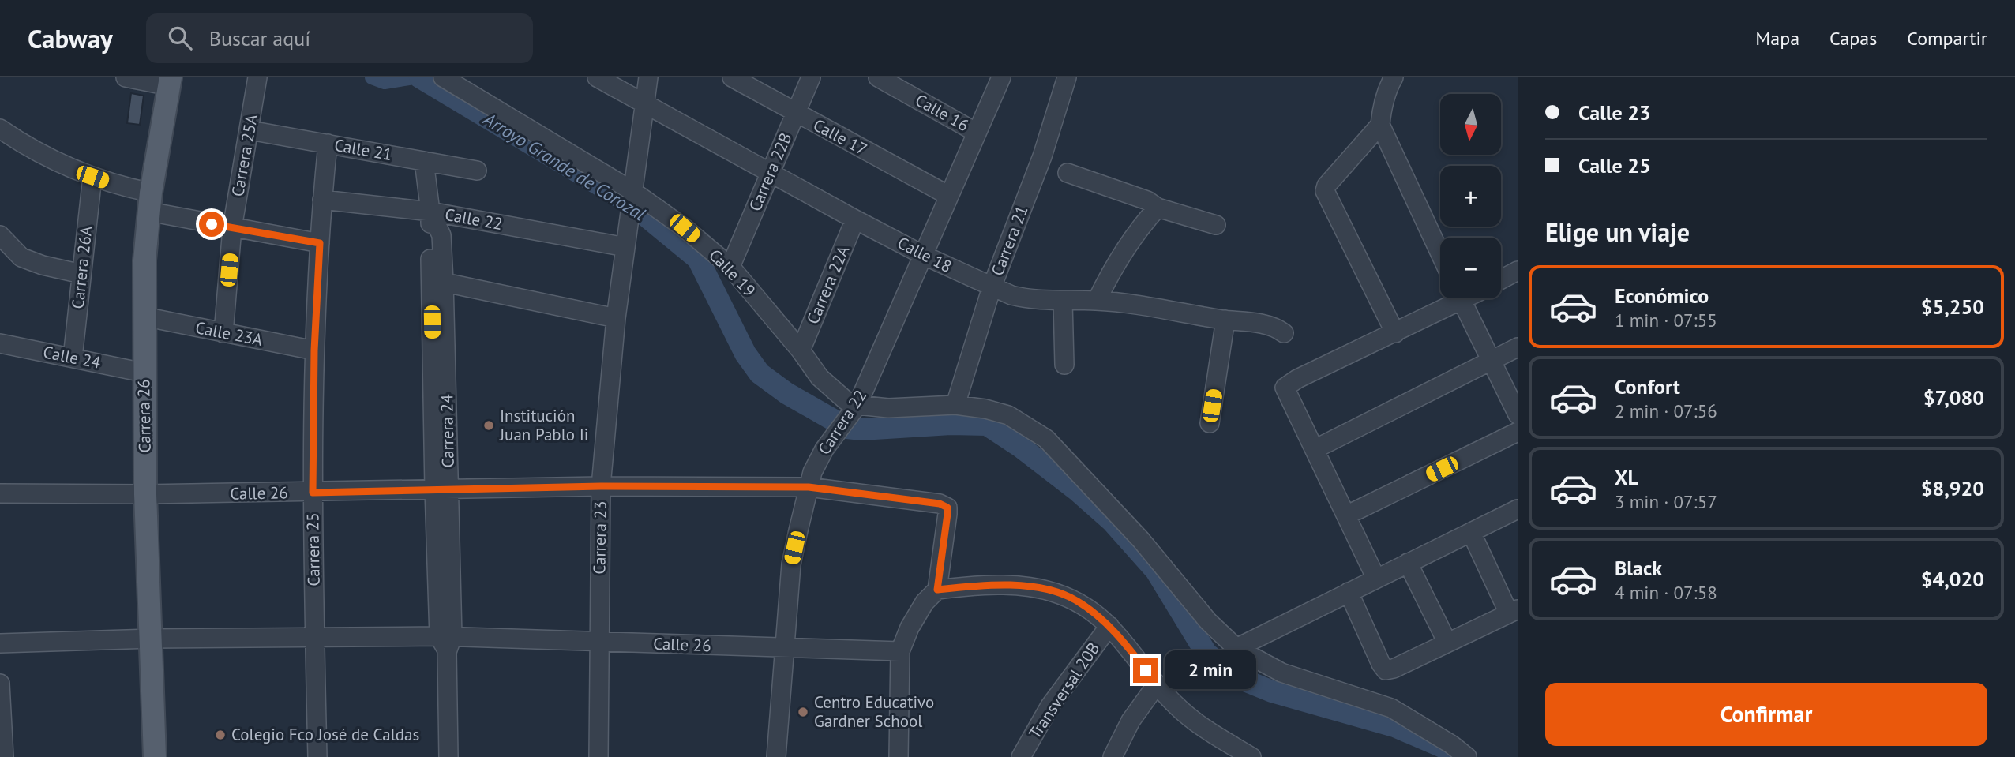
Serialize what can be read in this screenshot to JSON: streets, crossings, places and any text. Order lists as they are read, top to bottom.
{
  "streets": {
    "main road": ["Carrera 26"],
    "street": [
      "Calle 16",
      "Calle 17",
      "Calle 21",
      "Carrera 25A",
      "Carrera 22B",
      "Calle 22",
      "Carrera 21",
      "Calle 18",
      "Carrera 26A",
      "Calle 19",
      "Carrera 22A",
      "Calle 23A",
      "Calle 24",
      "Carrera 22",
      "Carrera 24",
      "Calle 26",
      "Carrera 23",
      "Carrera 25",
      "Transversal 20B"
    ]
  },
  "crossings": [
    ["Calle 16", "Carrera 22"],
    ["Calle 17", "Carrera 22B"],
    ["Calle 17", "Carrera 22"],
    ["Calle 21", "Carrera 25A"],
    ["Calle 21", "Carrera 24"],
    ["Calle 21", "Carrera 25"],
    ["Carrera 25A", "Calle 23A"],
    ["Carrera 22B", "Calle 18"],
    ["Carrera 22B", "Calle 19"],
    ["Calle 22", "Carrera 24"],
    ["Calle 22", "Carrera 23"],
    ["Calle 22", "Carrera 25"],
    ["Carrera 21", "Calle 18"],
    ["Calle 18", "Carrera 22A"],
    ["Calle 18", "Carrera 22"],
    ["Calle 18", "Carrera 23"],
    ["Carrera 26A", "Calle 24"],
    ["Calle 19", "Carrera 22A"],
    ["Calle 19", "Carrera 22"],
    ["Calle 19", "Carrera 23"],
    ["Calle 23A", "Carrera 26"],
    ["Calle 23A", "Carrera 25"],
    ["Calle 24", "Carrera 26"],
    ["Carrera 26", "Calle 26"],
    ["Carrera 22", "Calle 26"],
    ["Carrera 24", "Calle 26"],
    ["Calle 26", "Carrera 23"],
    ["Calle 26", "Carrera 25"]
  ],
  "water": ["Arroyo Grande de Corozal"],
  "places": ["Institución Juan Pablo Ii", "Centro Educativo Gardner School", "Colegio Fco José de Caldas"],
  "north": "bottom",
  "page": {
    "header": "Cabway",
    "search": "Buscar aquí",
    "nav": ["Mapa", "Capas", "Compartir"],
    "banner": ["Calle 23", "Calle 25"],
    "map_buttons": ["+", "−"],
    "heading": "Elige un viaje",
    "list": [
      {
        "name": "Económico",
        "note": "1 min · 07:55",
        "value": "$5,250"
      },
      {
        "name": "Confort",
        "note": "2 min · 07:56",
        "value": "$7,080"
      },
      {
        "name": "XL",
        "note": "3 min · 07:57",
        "value": "$8,920"
      },
      {
        "name": "Black",
        "note": "4 min · 07:58",
        "value": "$4,020"
      }
    ],
    "bubble": "2 min",
    "buttons": "Confirmar"
  }
}
